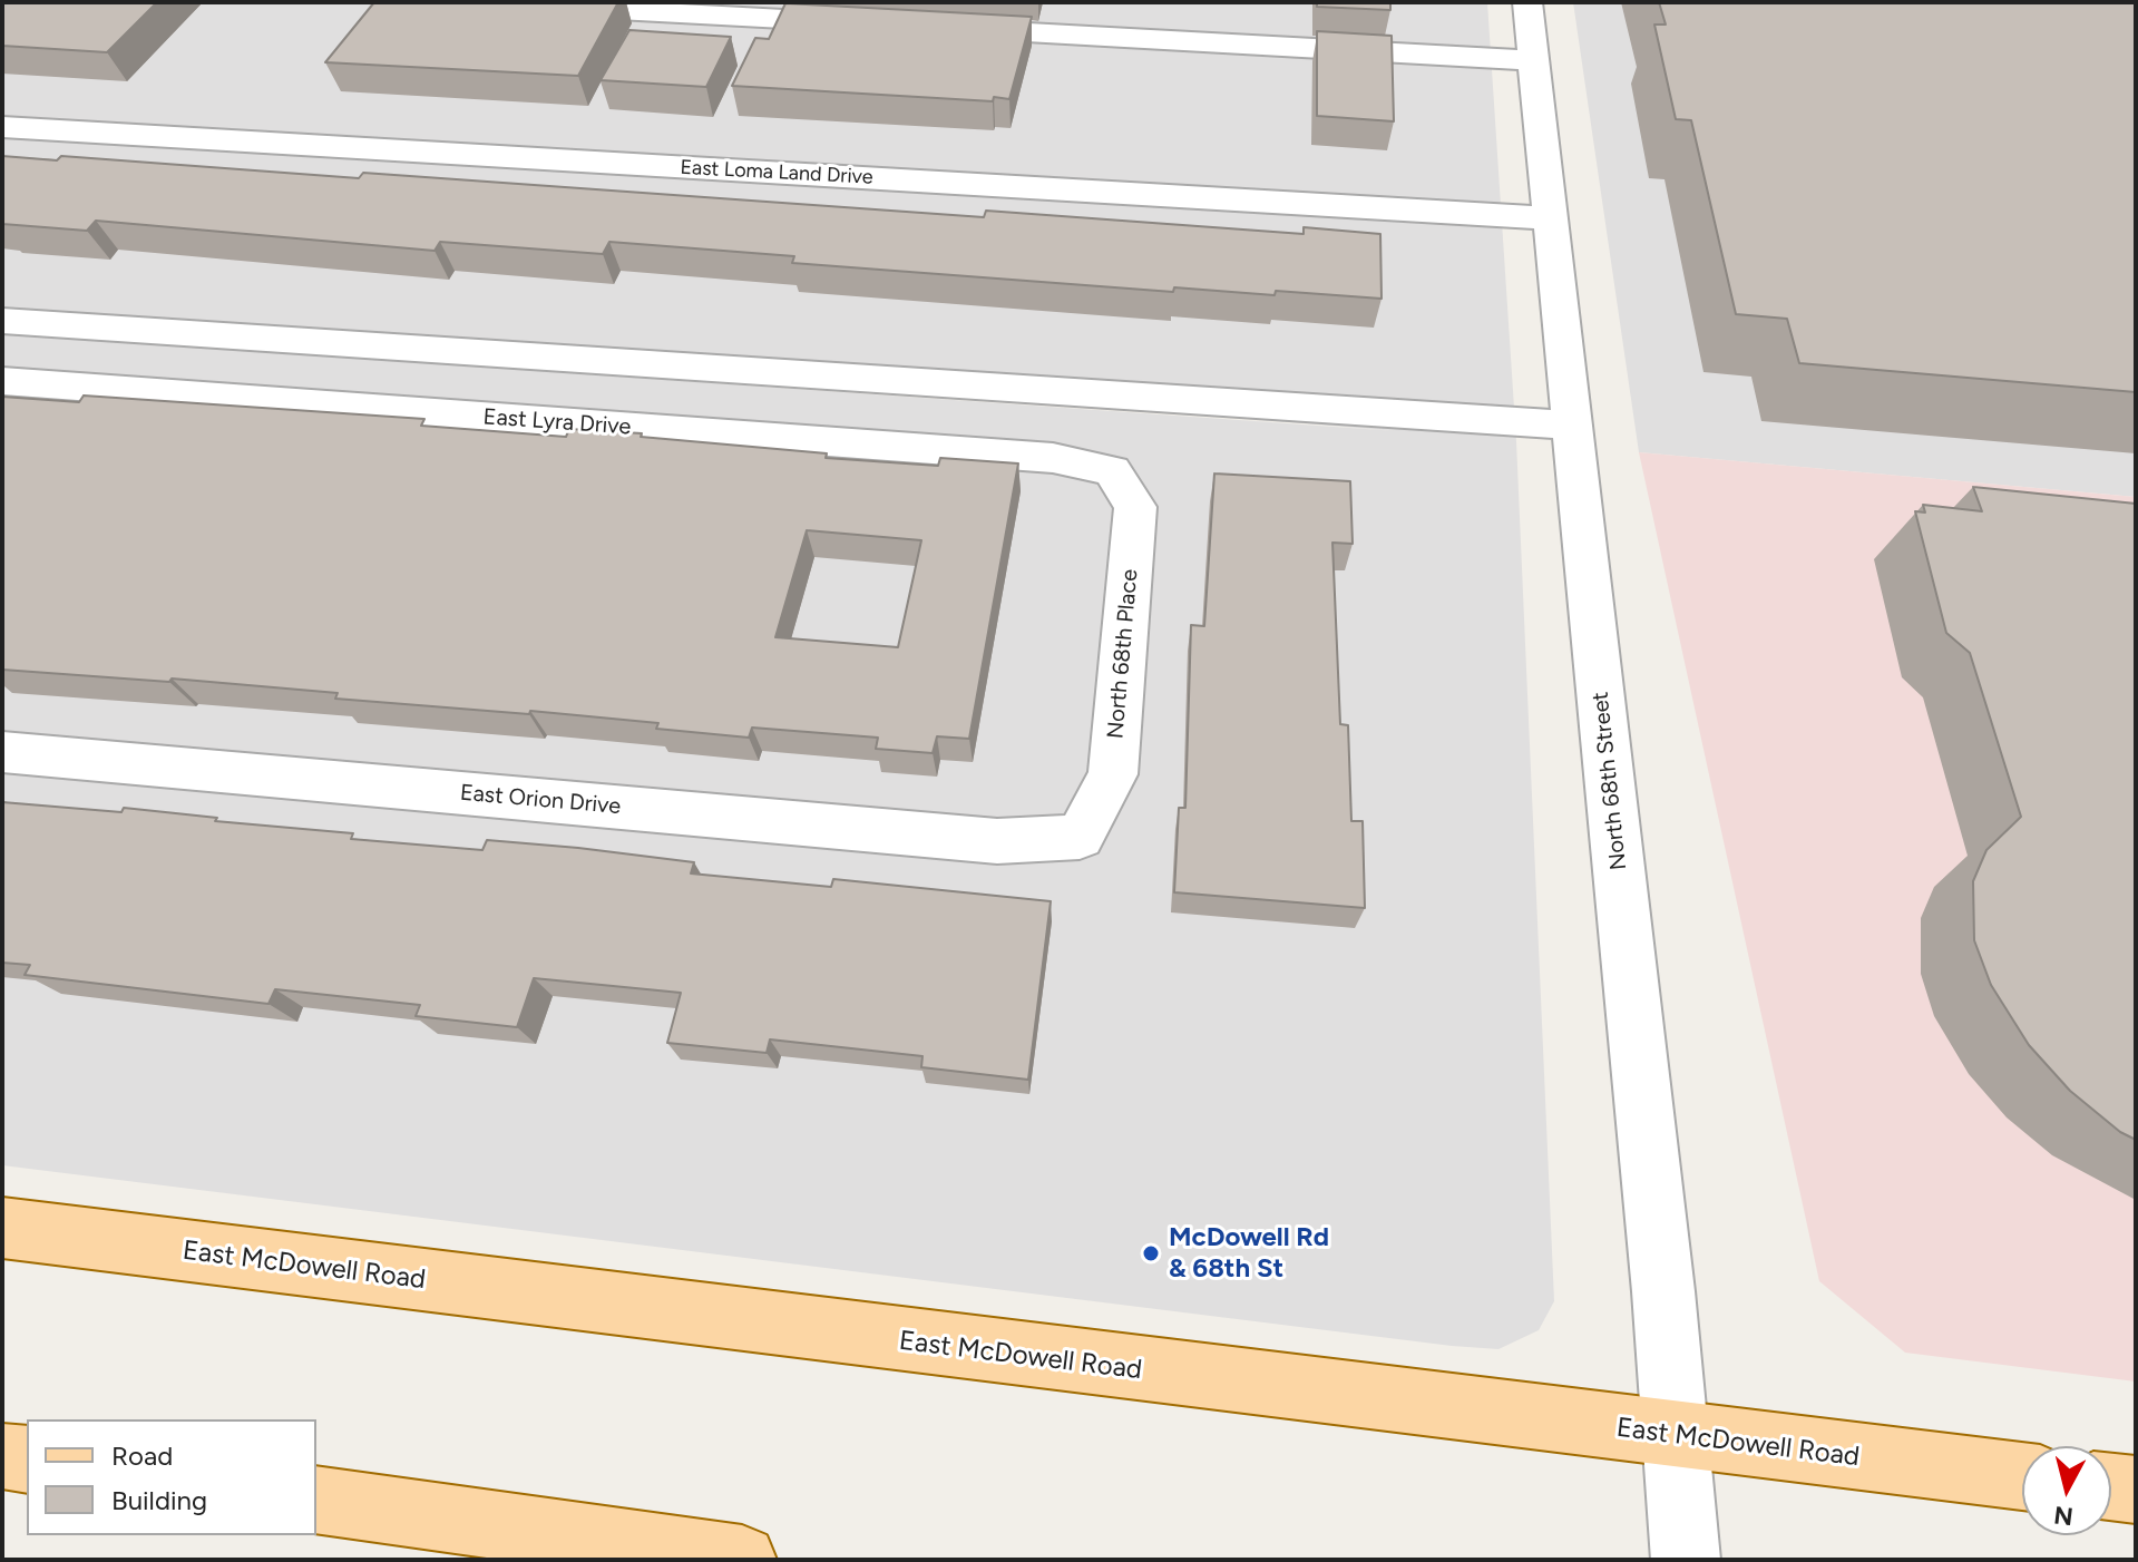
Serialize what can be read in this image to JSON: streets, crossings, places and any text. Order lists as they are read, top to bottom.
{
  "streets": {
    "main road": ["East McDowell Road"],
    "street": [
      "East Loma Land Drive",
      "East Lyra Drive",
      "North 68th Place",
      "North 68th Street",
      "East Orion Drive"
    ]
  },
  "crossings": [
    ["East Loma Land Drive", "North 68th Street"],
    ["East Lyra Drive", "North 68th Place"],
    ["North 68th Place", "East Orion Drive"],
    ["North 68th Street", "East McDowell Road"]
  ],
  "places": ["McDowell Rd & 68th St"],
  "legend": ["Road", "Building"],
  "north": "bottom"
}
